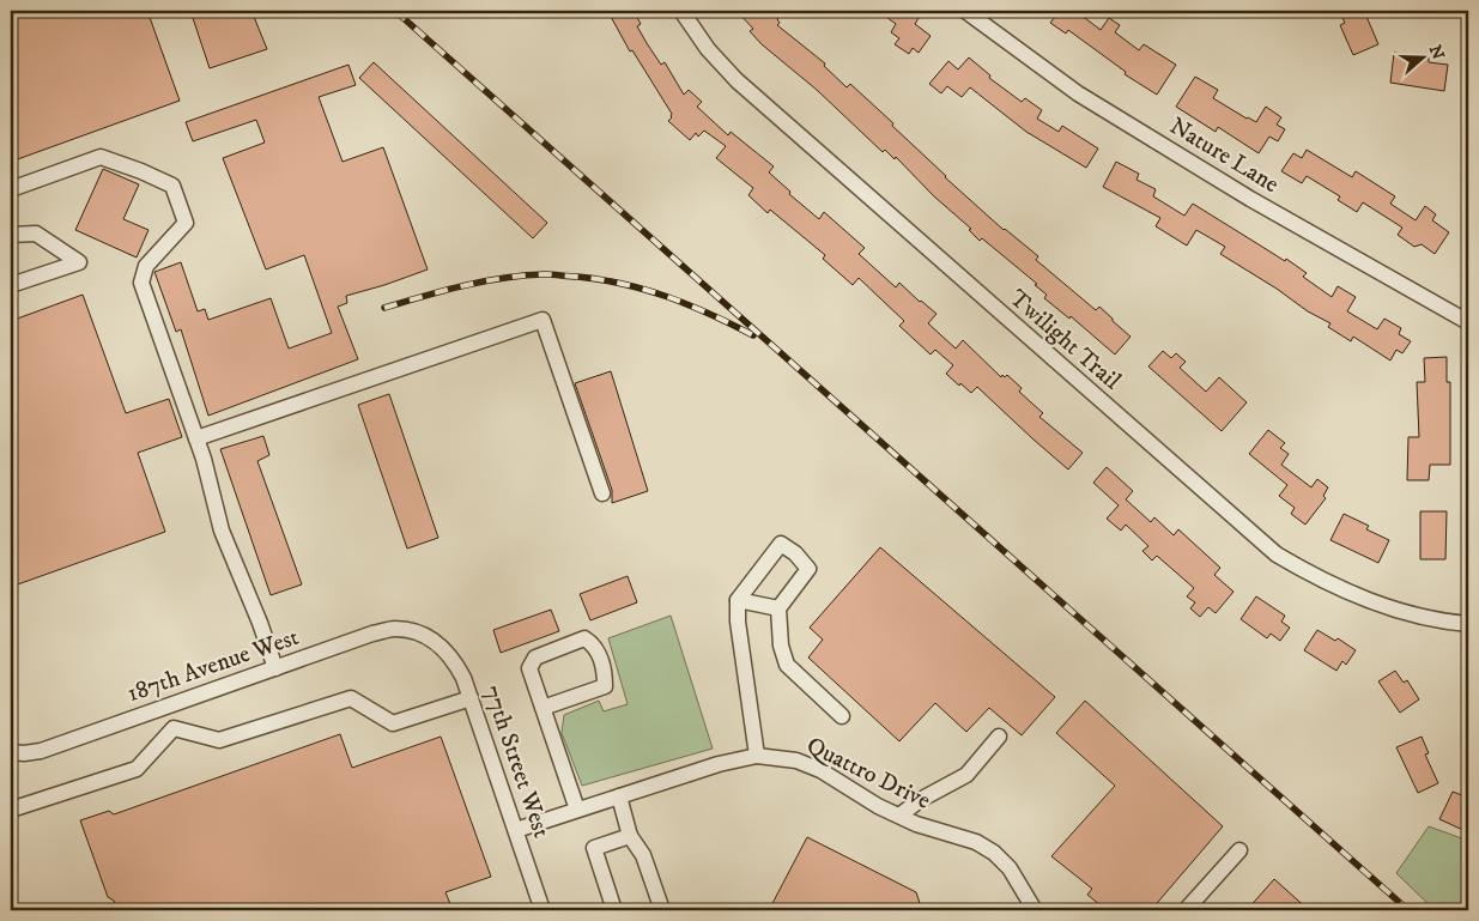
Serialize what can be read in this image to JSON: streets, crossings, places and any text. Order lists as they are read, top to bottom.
{
  "streets": {
    "street": [
      "Nature Lane",
      "Twilight Trail",
      "187th Avenue West",
      "77th Street West",
      "Quattro Drive"
    ]
  },
  "crossings": [
    ["187th Avenue West", "77th Street West"],
    ["77th Street West", "Quattro Drive"]
  ],
  "north": "right"
}
